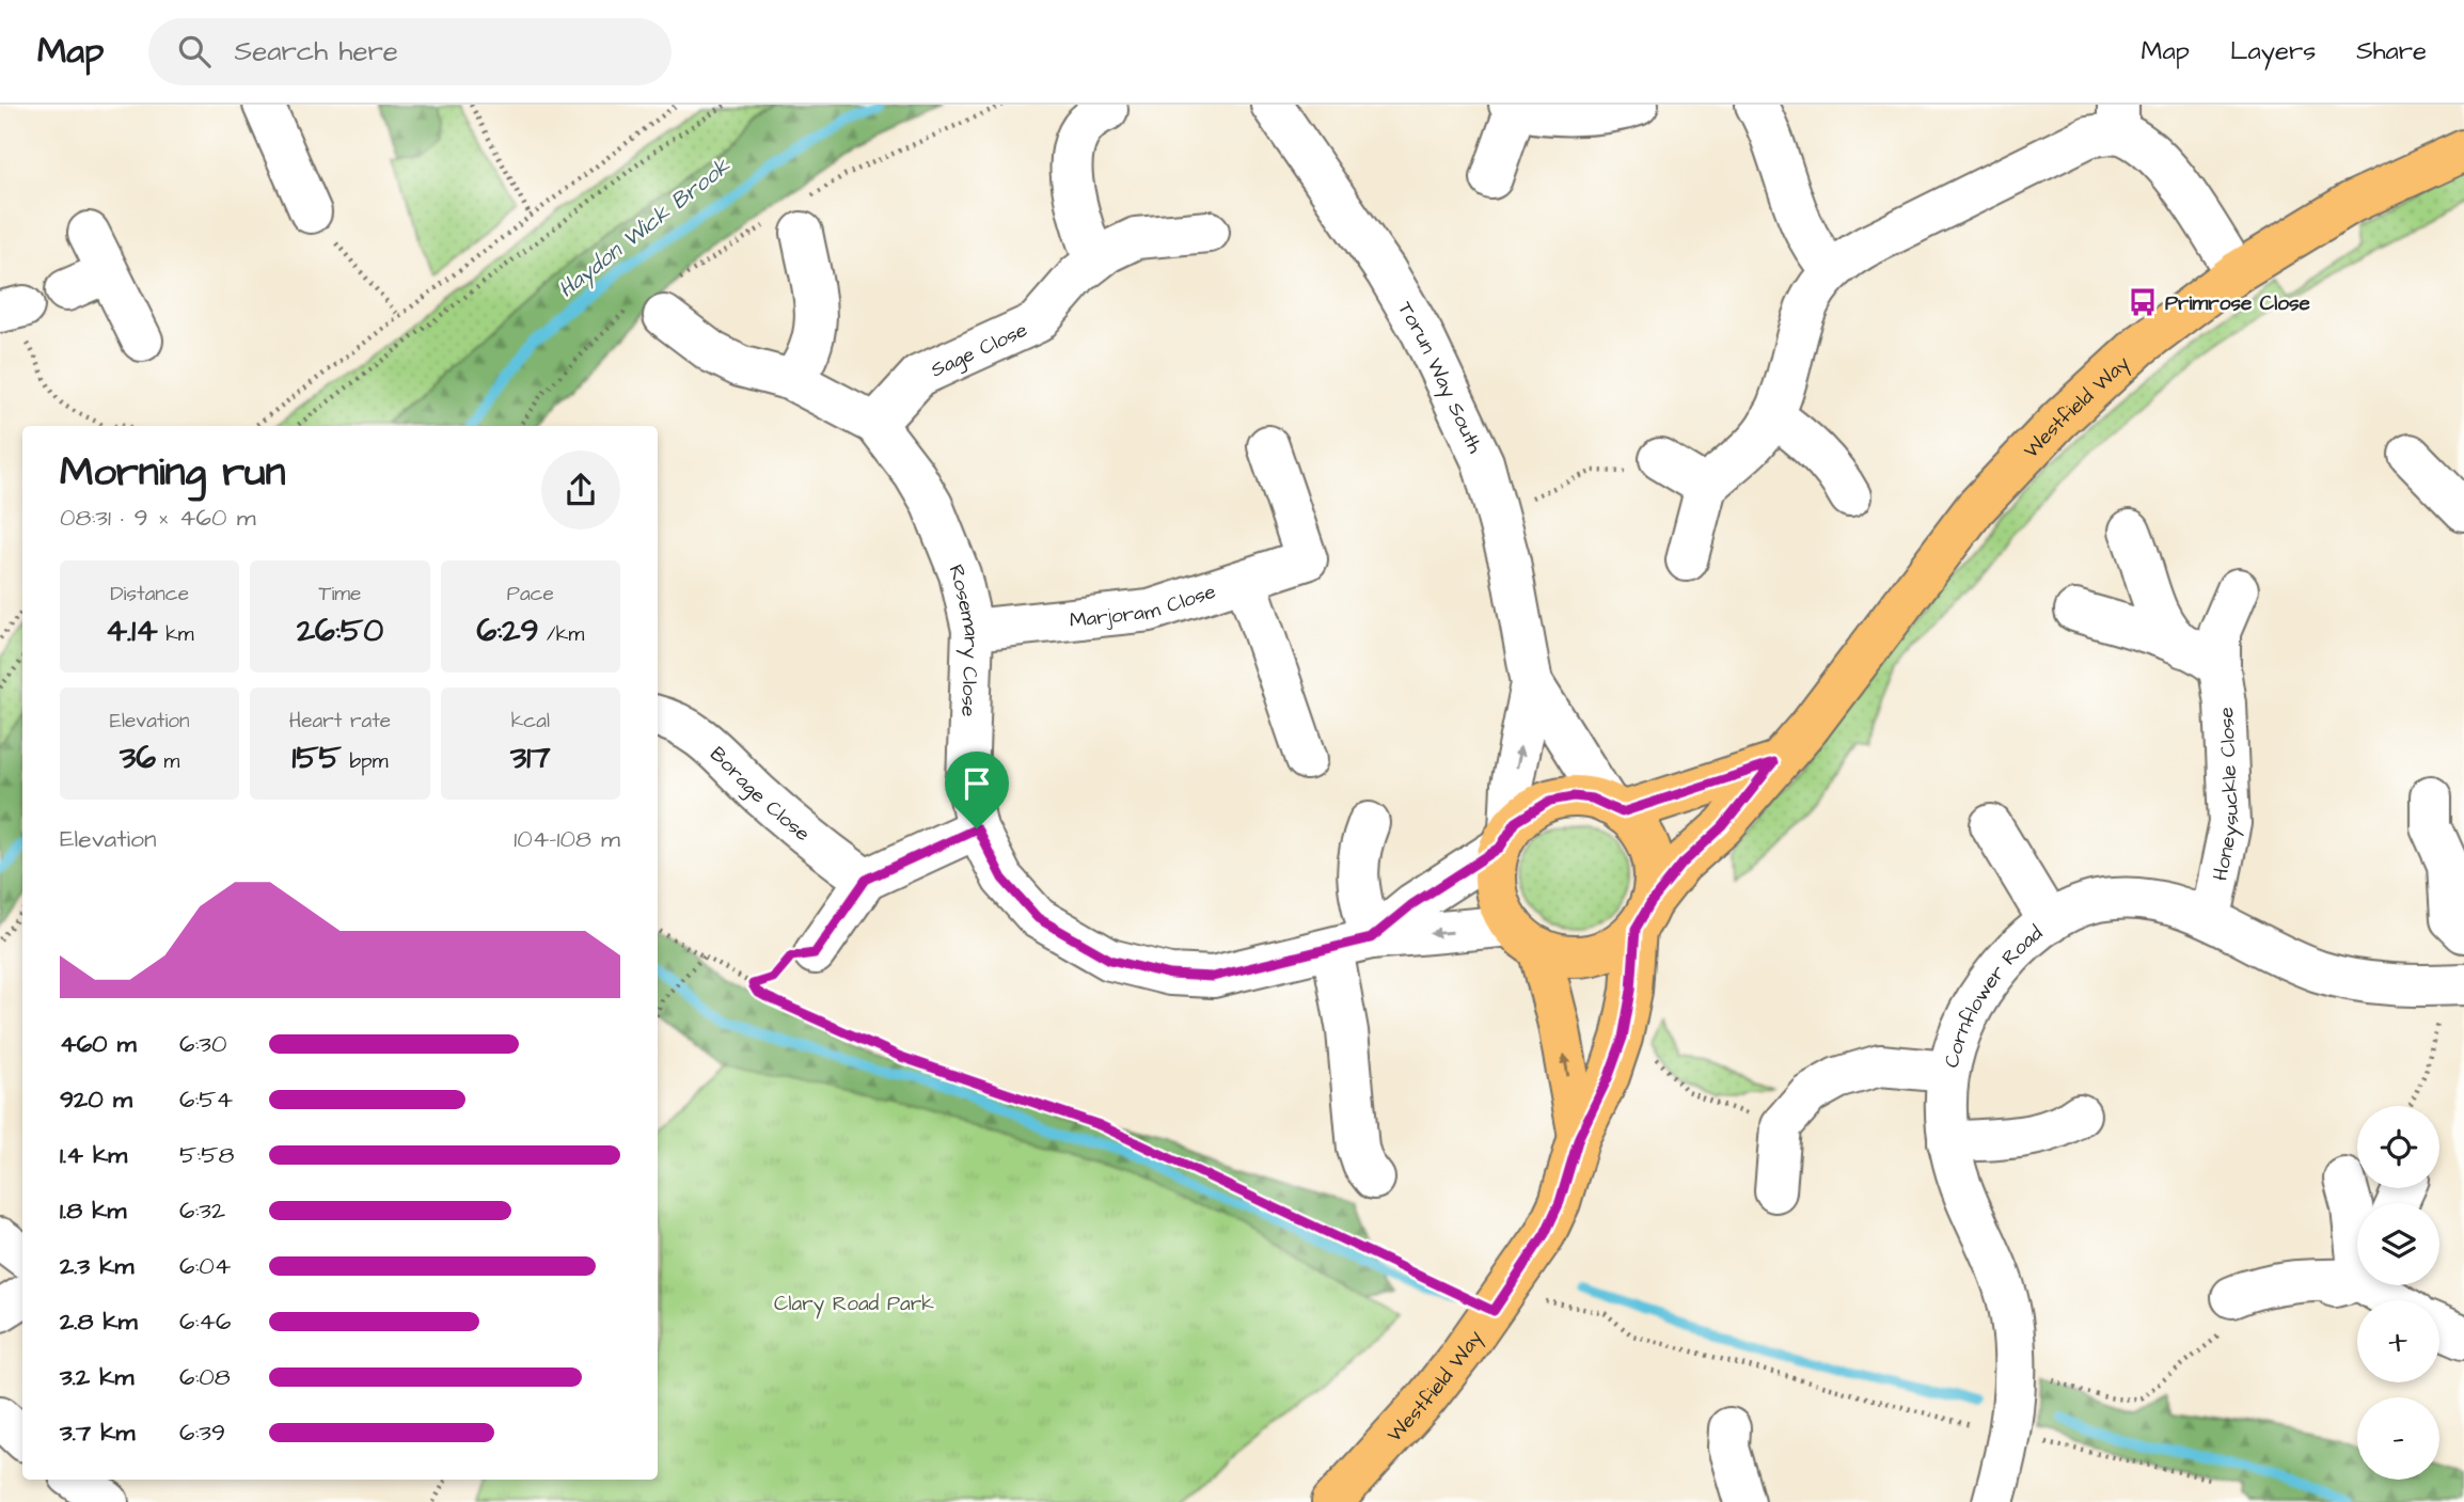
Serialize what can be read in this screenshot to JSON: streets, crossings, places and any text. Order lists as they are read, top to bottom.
{
  "streets": {
    "main road": ["Westfield Way"],
    "street": [
      "Sage Close",
      "Torun Way South",
      "Marjoram Close",
      "Rosemary Close",
      "Borage Close",
      "Honeysuckle Close",
      "Cornflower Road"
    ]
  },
  "crossings": [
    ["Sage Close", "Rosemary Close"],
    ["Torun Way South", "Westfield Way"],
    ["Torun Way South", "Rosemary Close"],
    ["Westfield Way", "Rosemary Close"],
    ["Marjoram Close", "Rosemary Close"],
    ["Honeysuckle Close", "Cornflower Road"]
  ],
  "water": ["Haydon Wick Brook"],
  "parks": ["Clary Road Park"],
  "places": {
    "bus stop": ["Primrose Close"]
  },
  "page": {
    "header": "Map",
    "search": "Search here",
    "nav": ["Map", "Layers", "Share"],
    "heading": ["Morning run", "08:31 · 9 × 460 m"],
    "stats": [
      ["Distance", "4.14 km"],
      ["Time", "26:50"],
      ["Pace", "6:29 /km"],
      ["Elevation", "36 m"],
      ["Heart rate", "155 bpm"],
      ["kcal", "317"]
    ],
    "chart": ["Elevation", "104–108 m"],
    "list": [
      {
        "name": "460 m",
        "note": "6:30"
      },
      {
        "name": "920 m",
        "note": "6:54"
      },
      {
        "name": "1.4 km",
        "note": "5:58"
      },
      {
        "name": "1.8 km",
        "note": "6:32"
      },
      {
        "name": "2.3 km",
        "note": "6:04"
      },
      {
        "name": "2.8 km",
        "note": "6:46"
      },
      {
        "name": "3.2 km",
        "note": "6:08"
      },
      {
        "name": "3.7 km",
        "note": "6:39"
      }
    ],
    "map_buttons": ["+", "−"]
  }
}
